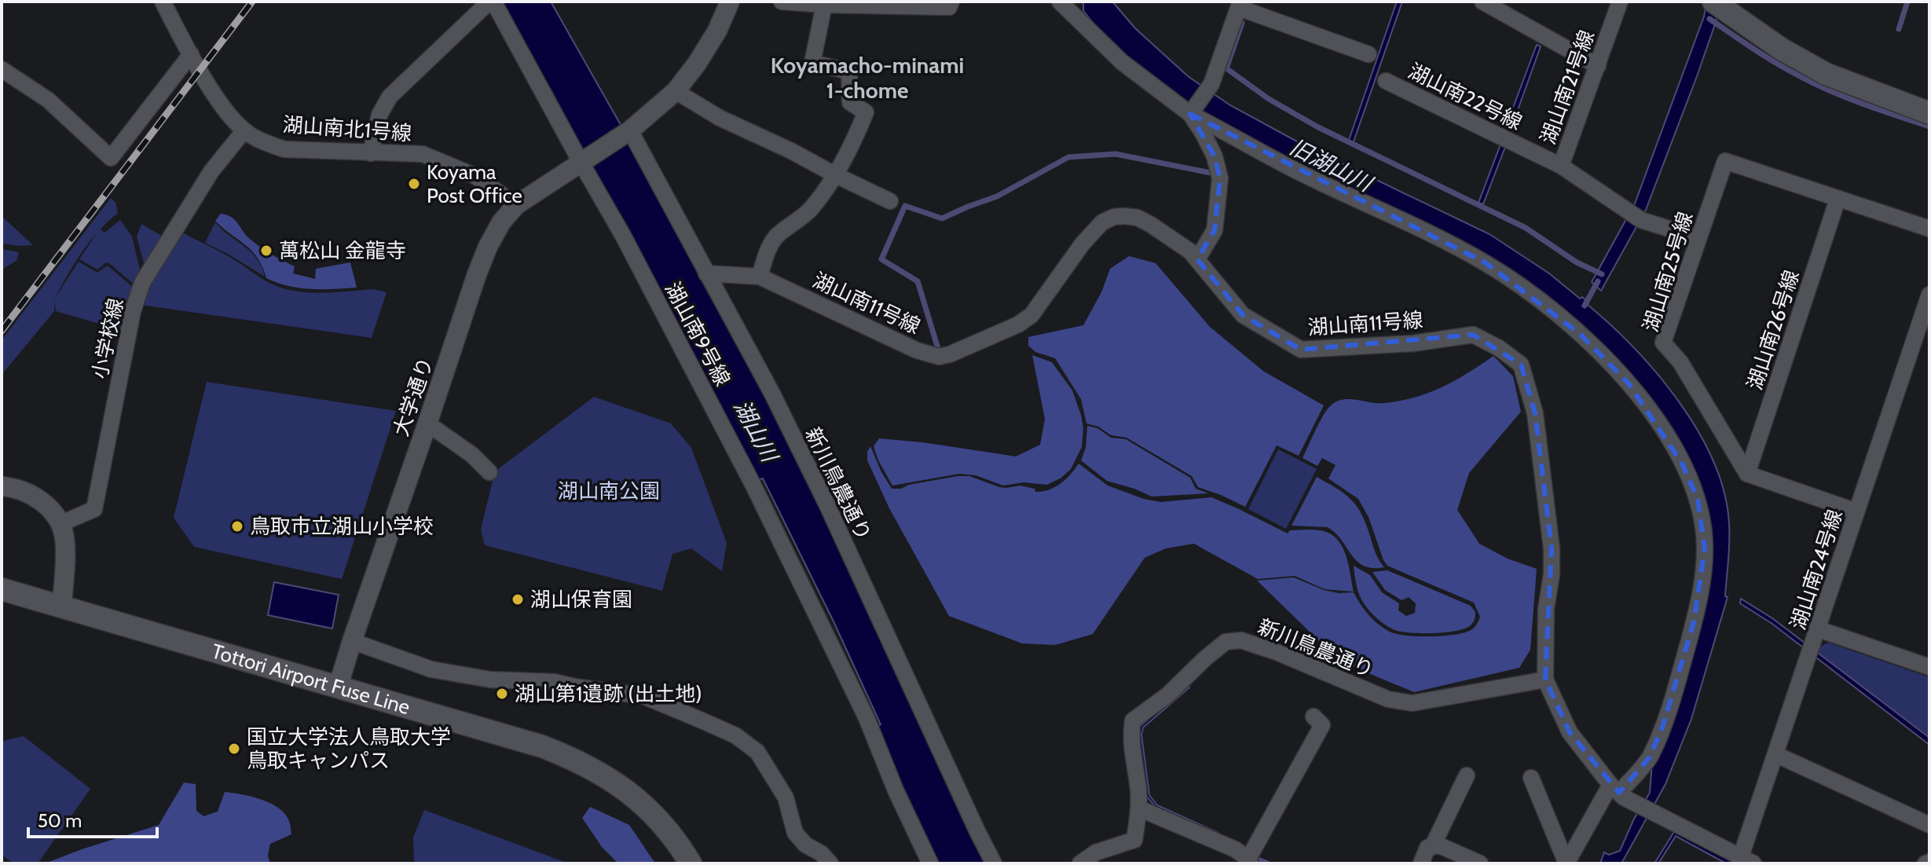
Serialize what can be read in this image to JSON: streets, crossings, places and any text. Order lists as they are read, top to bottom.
{
  "streets": {
    "main road": ["Tottori Airport Fuse Line"],
    "street": [
      "湖山南21号線",
      "湖山南22号線",
      "湖山南北1号線",
      "湖山南25号線",
      "湖山南11号線",
      "湖山南26号線",
      "湖山南9号線",
      "小学校線",
      "大学通り",
      "新川鳥農通り",
      "湖山南24号線"
    ]
  },
  "crossings": [
    ["湖山南21号線", "湖山南22号線"],
    ["湖山南21号線", "湖山南25号線"],
    ["湖山南北1号線", "小学校線"],
    ["湖山南北1号線", "大学通り"],
    ["湖山南25号線", "湖山南26号線"],
    ["湖山南11号線", "新川鳥農通り"],
    ["湖山南9号線", "大学通り"],
    ["大学通り", "新川鳥農通り"],
    ["大学通り", "Tottori Airport Fuse Line"]
  ],
  "districts": ["Koyamacho-minami 1-chome"],
  "water": ["旧湖山川", "湖山川"],
  "parks": ["湖山南公園"],
  "places": [
    "Koyama Post Office",
    "萬松山 金龍寺",
    "鳥取市立湖山小学校",
    "湖山保育園",
    "湖山第1遺跡 (出土地)",
    "国立大学法人鳥取大学 鳥取キャンパス"
  ],
  "scale_bar": "50 m"
}
